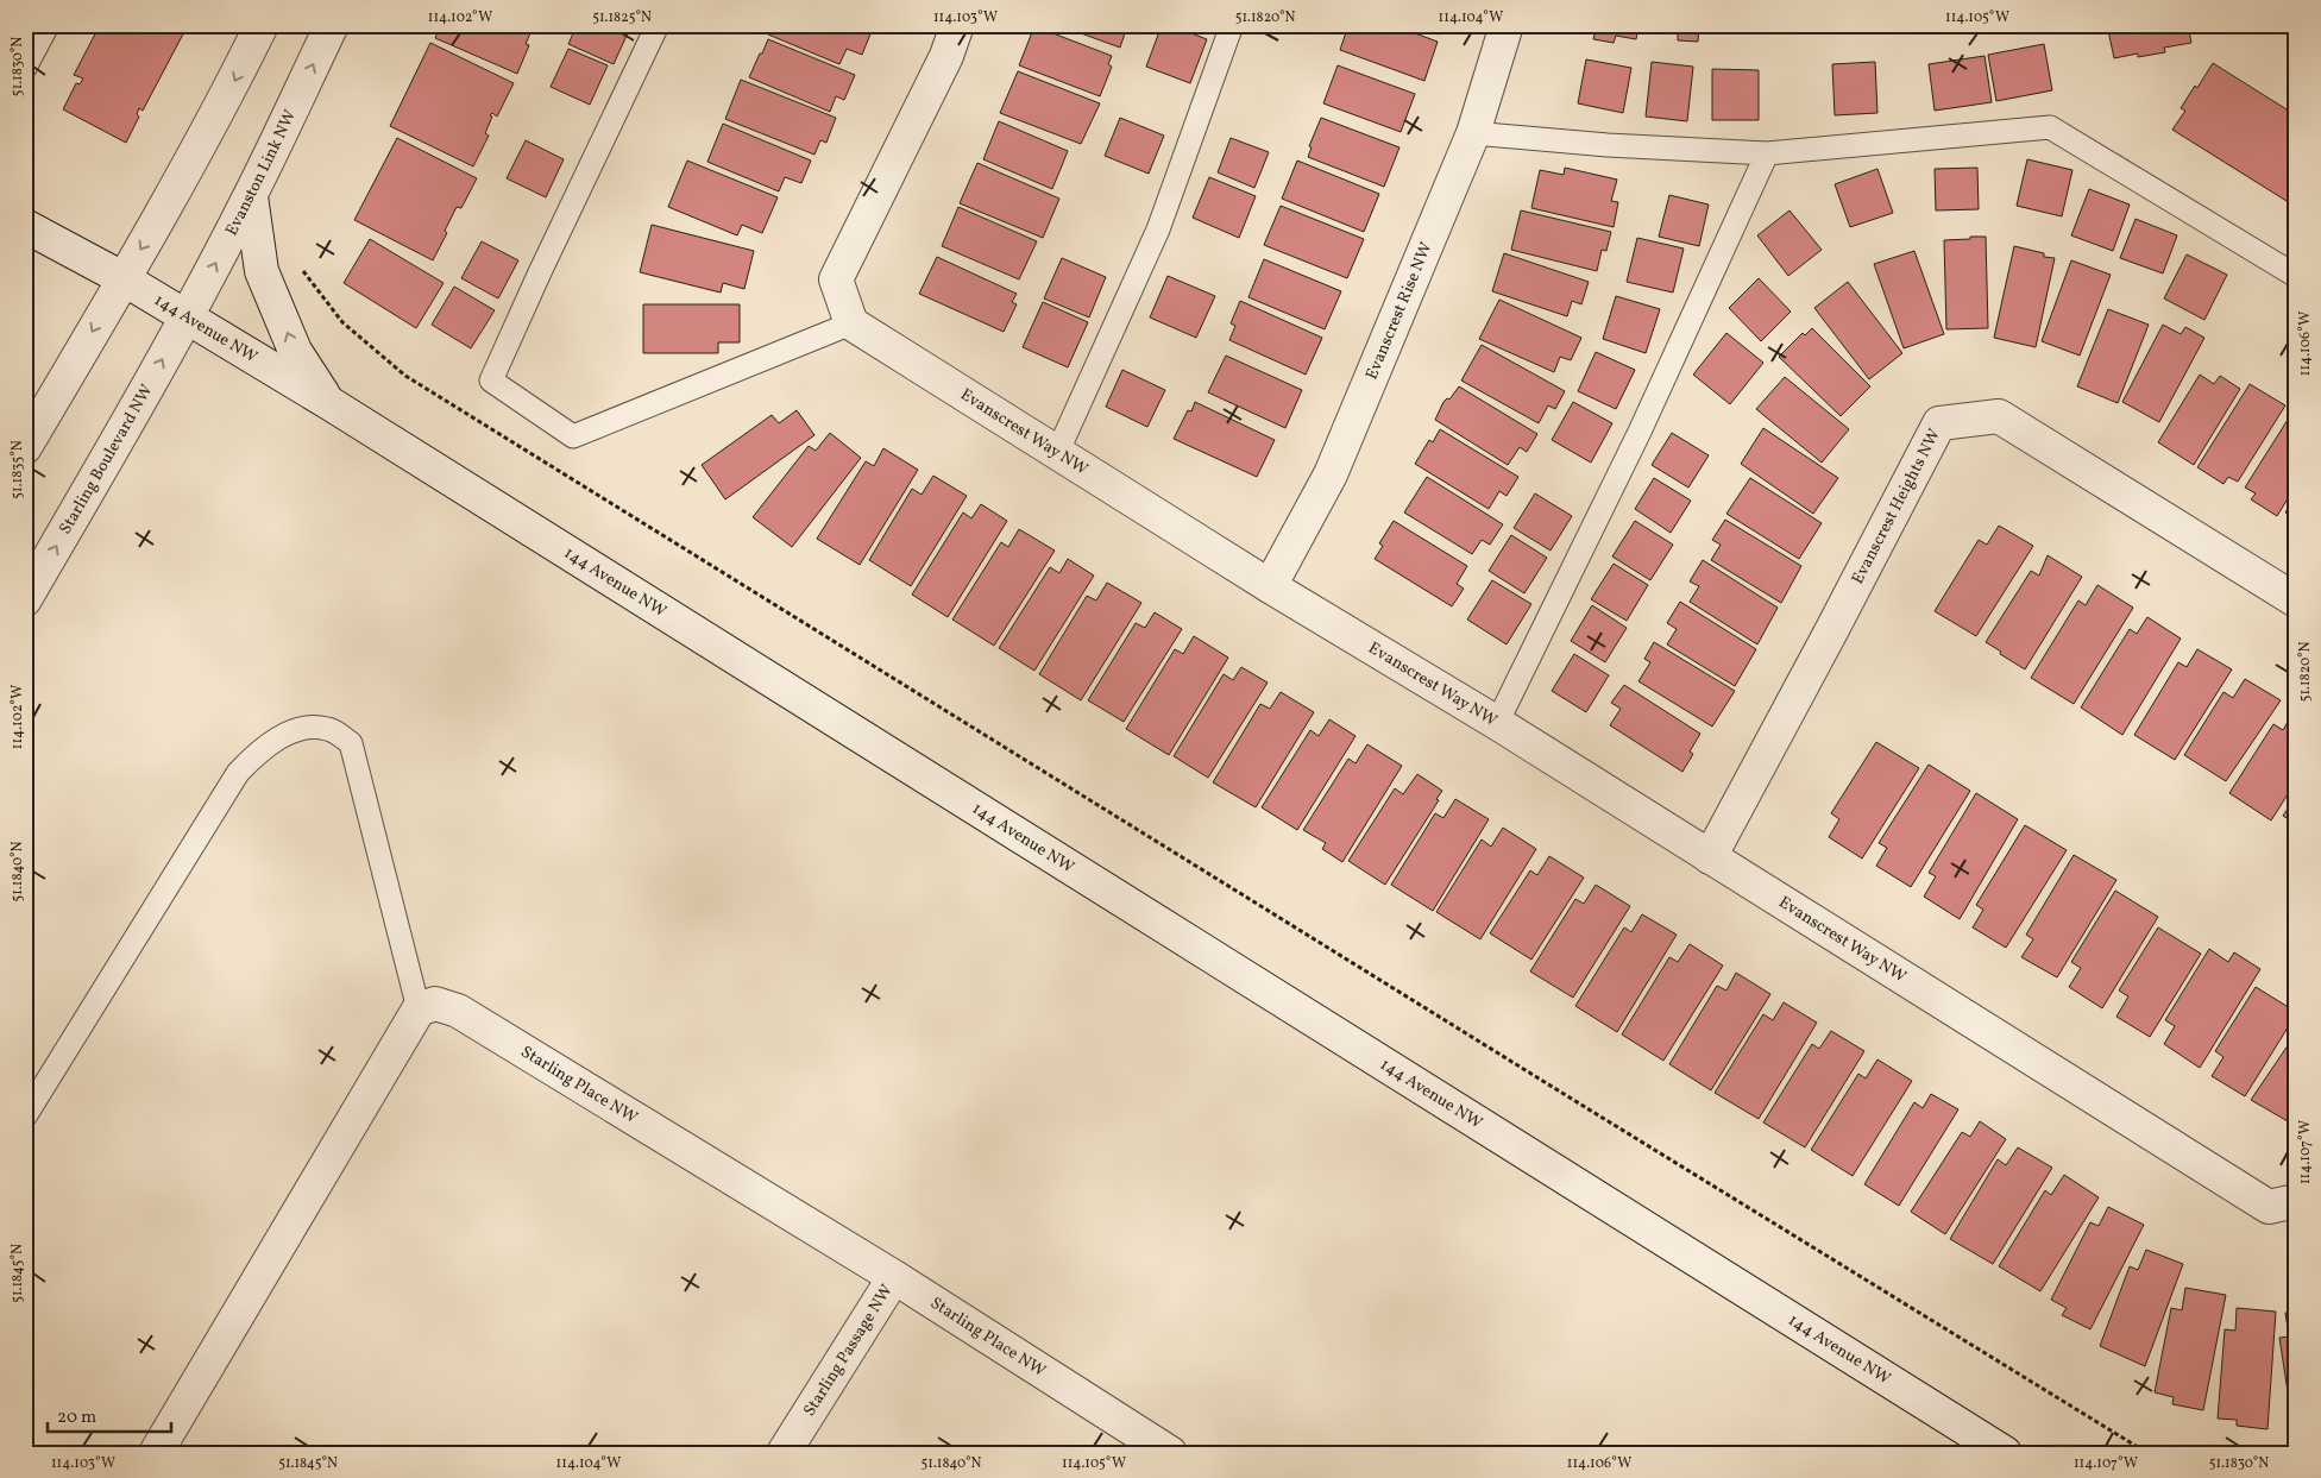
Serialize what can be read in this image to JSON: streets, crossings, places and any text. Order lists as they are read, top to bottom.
{
  "streets": {
    "street": [
      "Evanston Link NW",
      "Evanscrest Rise NW",
      "144 Avenue NW",
      "Evanscrest Way NW",
      "Starling Boulevard NW",
      "Evanscrest Heights NW",
      "Starling Place NW",
      "Starling Passage NW"
    ]
  },
  "crossings": [
    ["Evanston Link NW", "144 Avenue NW"],
    ["Evanston Link NW", "Starling Boulevard NW"],
    ["Evanscrest Rise NW", "Evanscrest Way NW"],
    ["144 Avenue NW", "Starling Boulevard NW"],
    ["Evanscrest Way NW", "Evanscrest Heights NW"],
    ["Starling Place NW", "Starling Passage NW"]
  ],
  "scale_bar": "20 m",
  "coordinates": [
    "114.102°W",
    "51.1825°N",
    "114.103°W",
    "51.1820°N",
    "114.104°W",
    "114.105°W",
    "51.1830°N",
    "114.106°W",
    "51.1835°N",
    "51.1840°N",
    "114.107°W",
    "51.1845°N"
  ]
}
